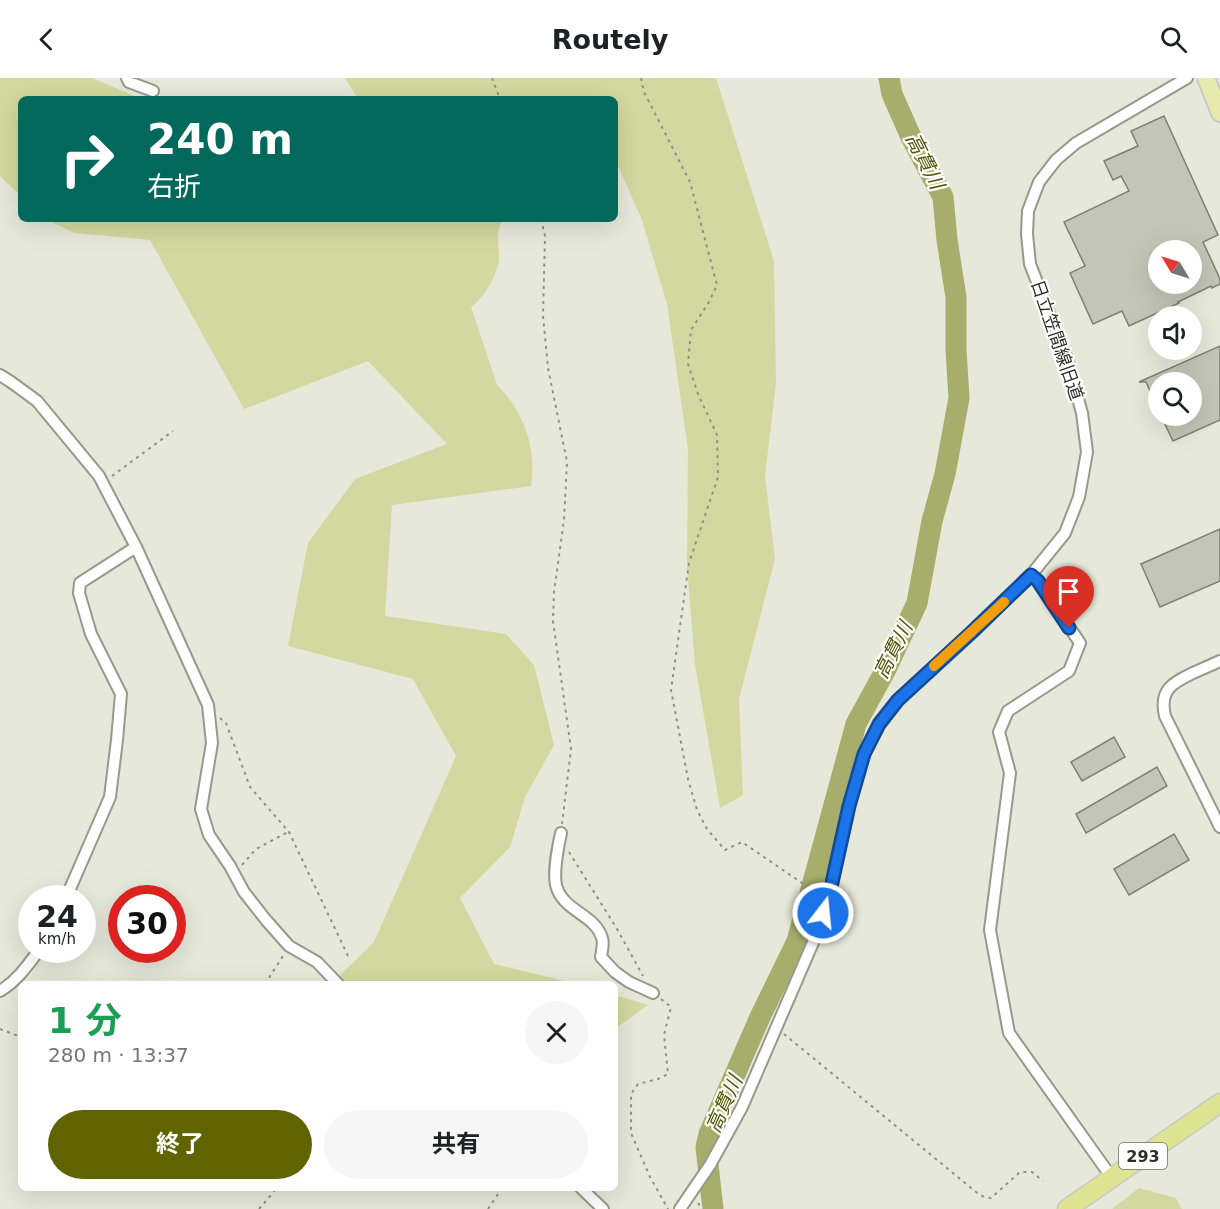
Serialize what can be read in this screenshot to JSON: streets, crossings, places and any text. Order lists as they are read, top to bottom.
{
  "streets": {
    "highway": ["293"],
    "street": ["日立笠間線旧道"]
  },
  "water": ["高貫川"],
  "north": "top left",
  "page": {
    "header": "Routely",
    "turn": ["240 m", "右折"],
    "speed": "24 km/h",
    "limit": "30",
    "heading": ["1 分", "280 m · 13:37"],
    "buttons": ["終了", "共有"]
  }
}
